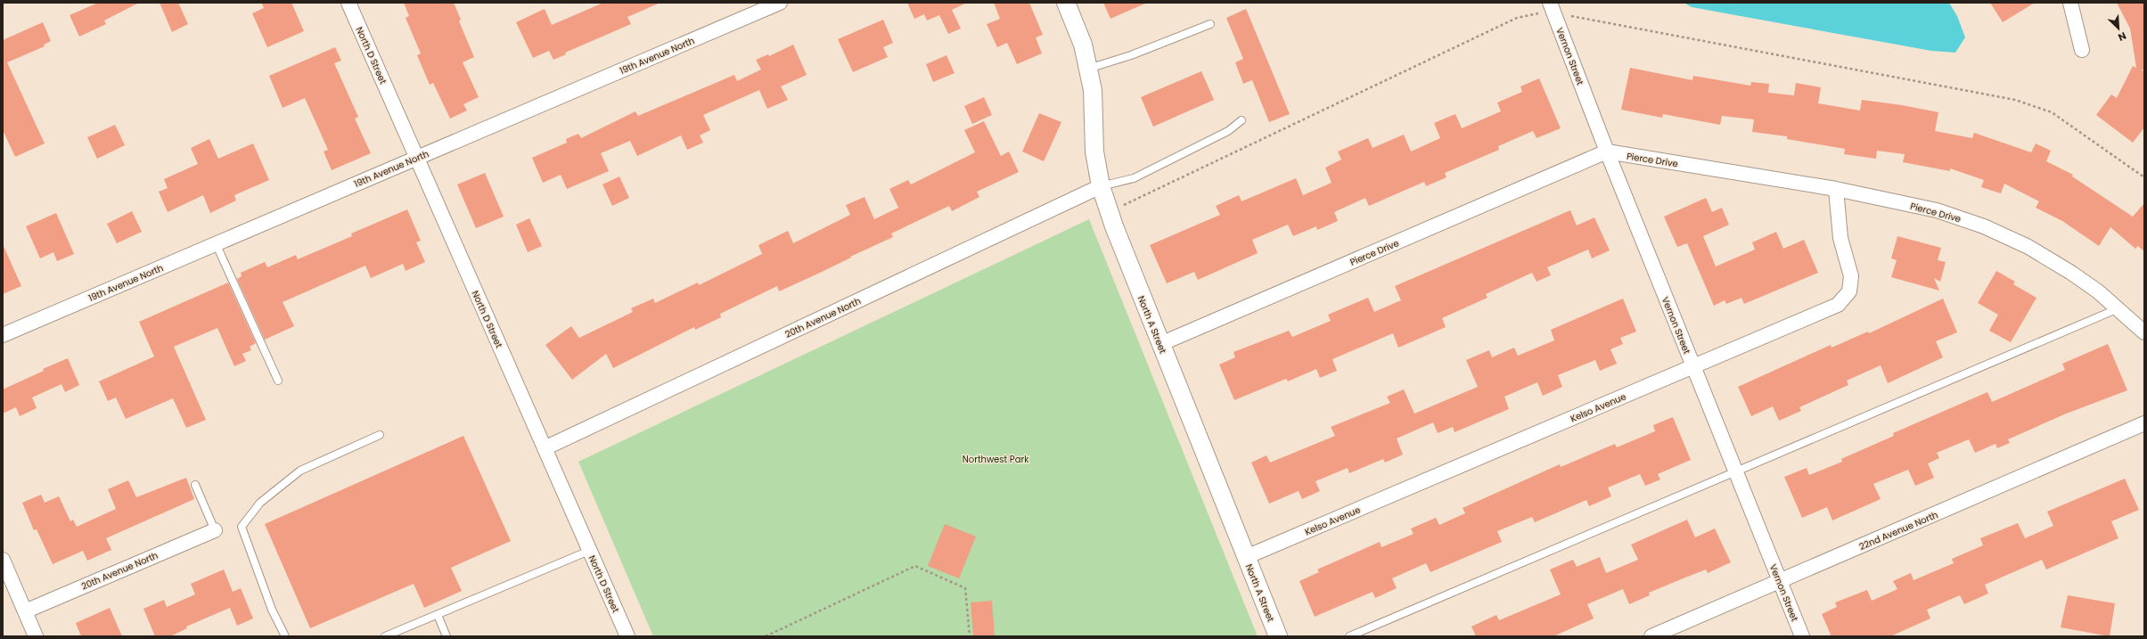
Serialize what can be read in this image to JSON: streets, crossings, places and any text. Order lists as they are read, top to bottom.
{
  "streets": {
    "street": [
      "North D Street",
      "19th Avenue North",
      "Vernon Street",
      "Pierce Drive",
      "20th Avenue North",
      "North A Street",
      "Kelso Avenue",
      "22nd Avenue North"
    ]
  },
  "crossings": [
    ["North D Street", "19th Avenue North"],
    ["North D Street", "20th Avenue North"],
    ["Vernon Street", "Pierce Drive"],
    ["Vernon Street", "Kelso Avenue"],
    ["Vernon Street", "22nd Avenue North"],
    ["Pierce Drive", "North A Street"],
    ["Pierce Drive", "Kelso Avenue"],
    ["20th Avenue North", "North A Street"],
    ["North A Street", "Kelso Avenue"]
  ],
  "parks": ["Northwest Park"],
  "north": "bottom right"
}
